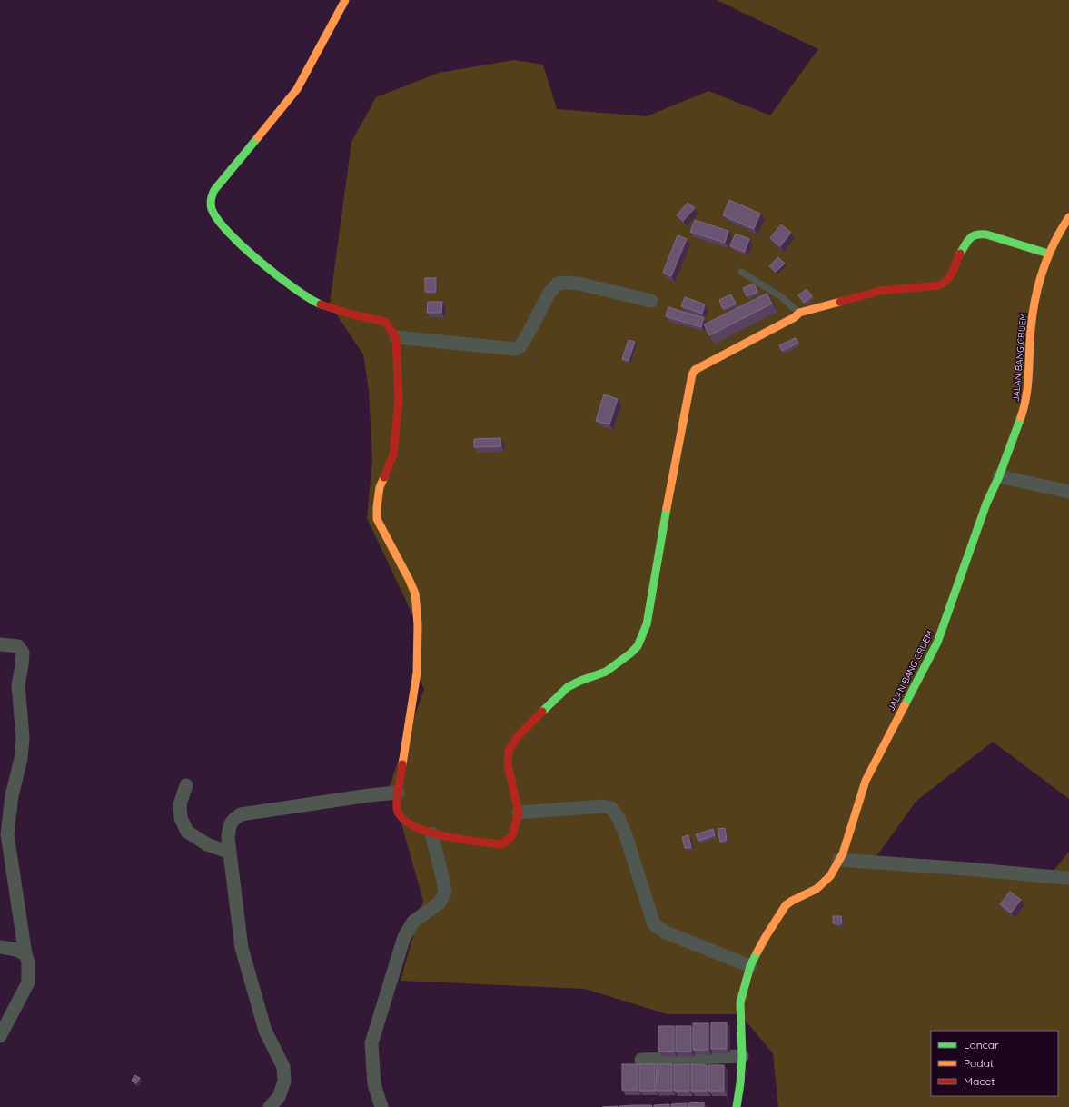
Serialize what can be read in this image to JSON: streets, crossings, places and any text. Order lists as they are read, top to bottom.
{
  "streets": {
    "street": ["JALAN BANG CRUEM"]
  },
  "legend": ["Lancar", "Padat", "Macet"]
}
